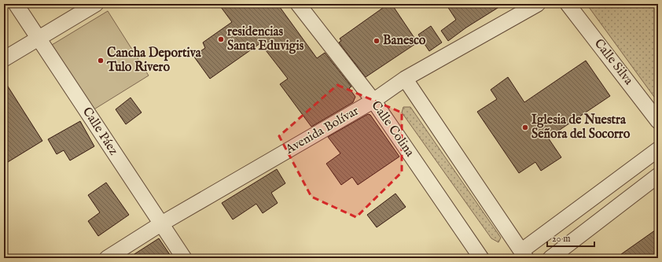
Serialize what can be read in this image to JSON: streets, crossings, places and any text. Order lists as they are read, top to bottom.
{
  "streets": {
    "street": [
      "Calle Silva",
      "Calle Colina",
      "Avenida Bolívar",
      "Calle Páez"
    ]
  },
  "crossings": [
    ["Calle Colina", "Avenida Bolívar"],
    ["Avenida Bolívar", "Calle Páez"]
  ],
  "places": [
    "residencias Santa Eduvigis",
    "Banesco",
    "Cancha Deportiva Tulo Rivero",
    "Iglesia de Nuestra Señora del Socorro"
  ],
  "scale_bar": "20 m"
}
